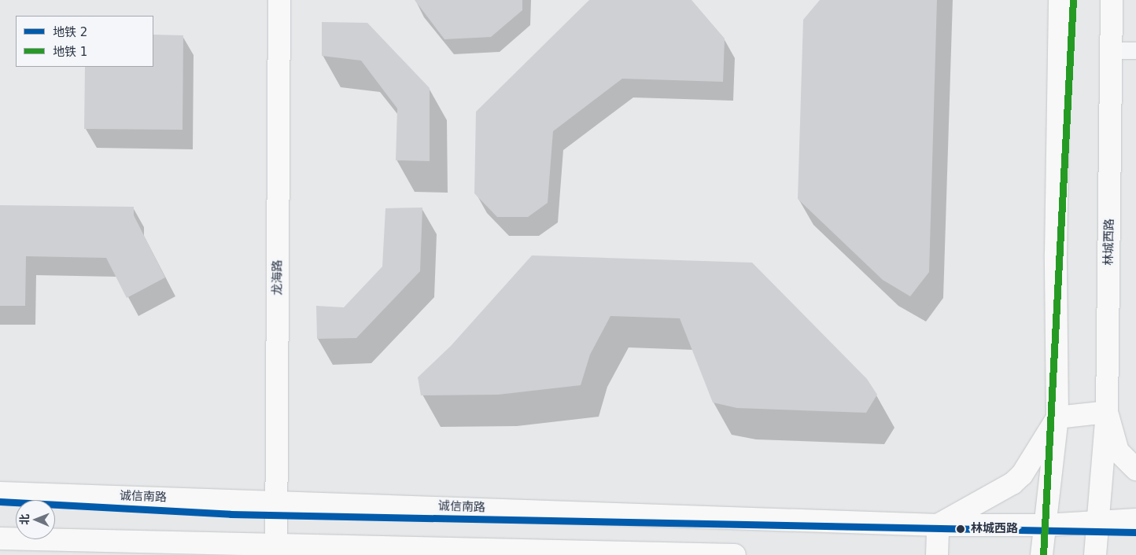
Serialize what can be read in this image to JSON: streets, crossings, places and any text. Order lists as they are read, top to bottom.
{
  "streets": {
    "main road": ["林城西路", "龙海路", "诚信南路"]
  },
  "crossings": [
    ["林城西路", "诚信南路"],
    ["龙海路", "诚信南路"]
  ],
  "places": ["林城西路"],
  "lines": ["metro line 1", "metro line 2"],
  "legend": ["地铁 2", "地铁 1"],
  "north": "left"
}
